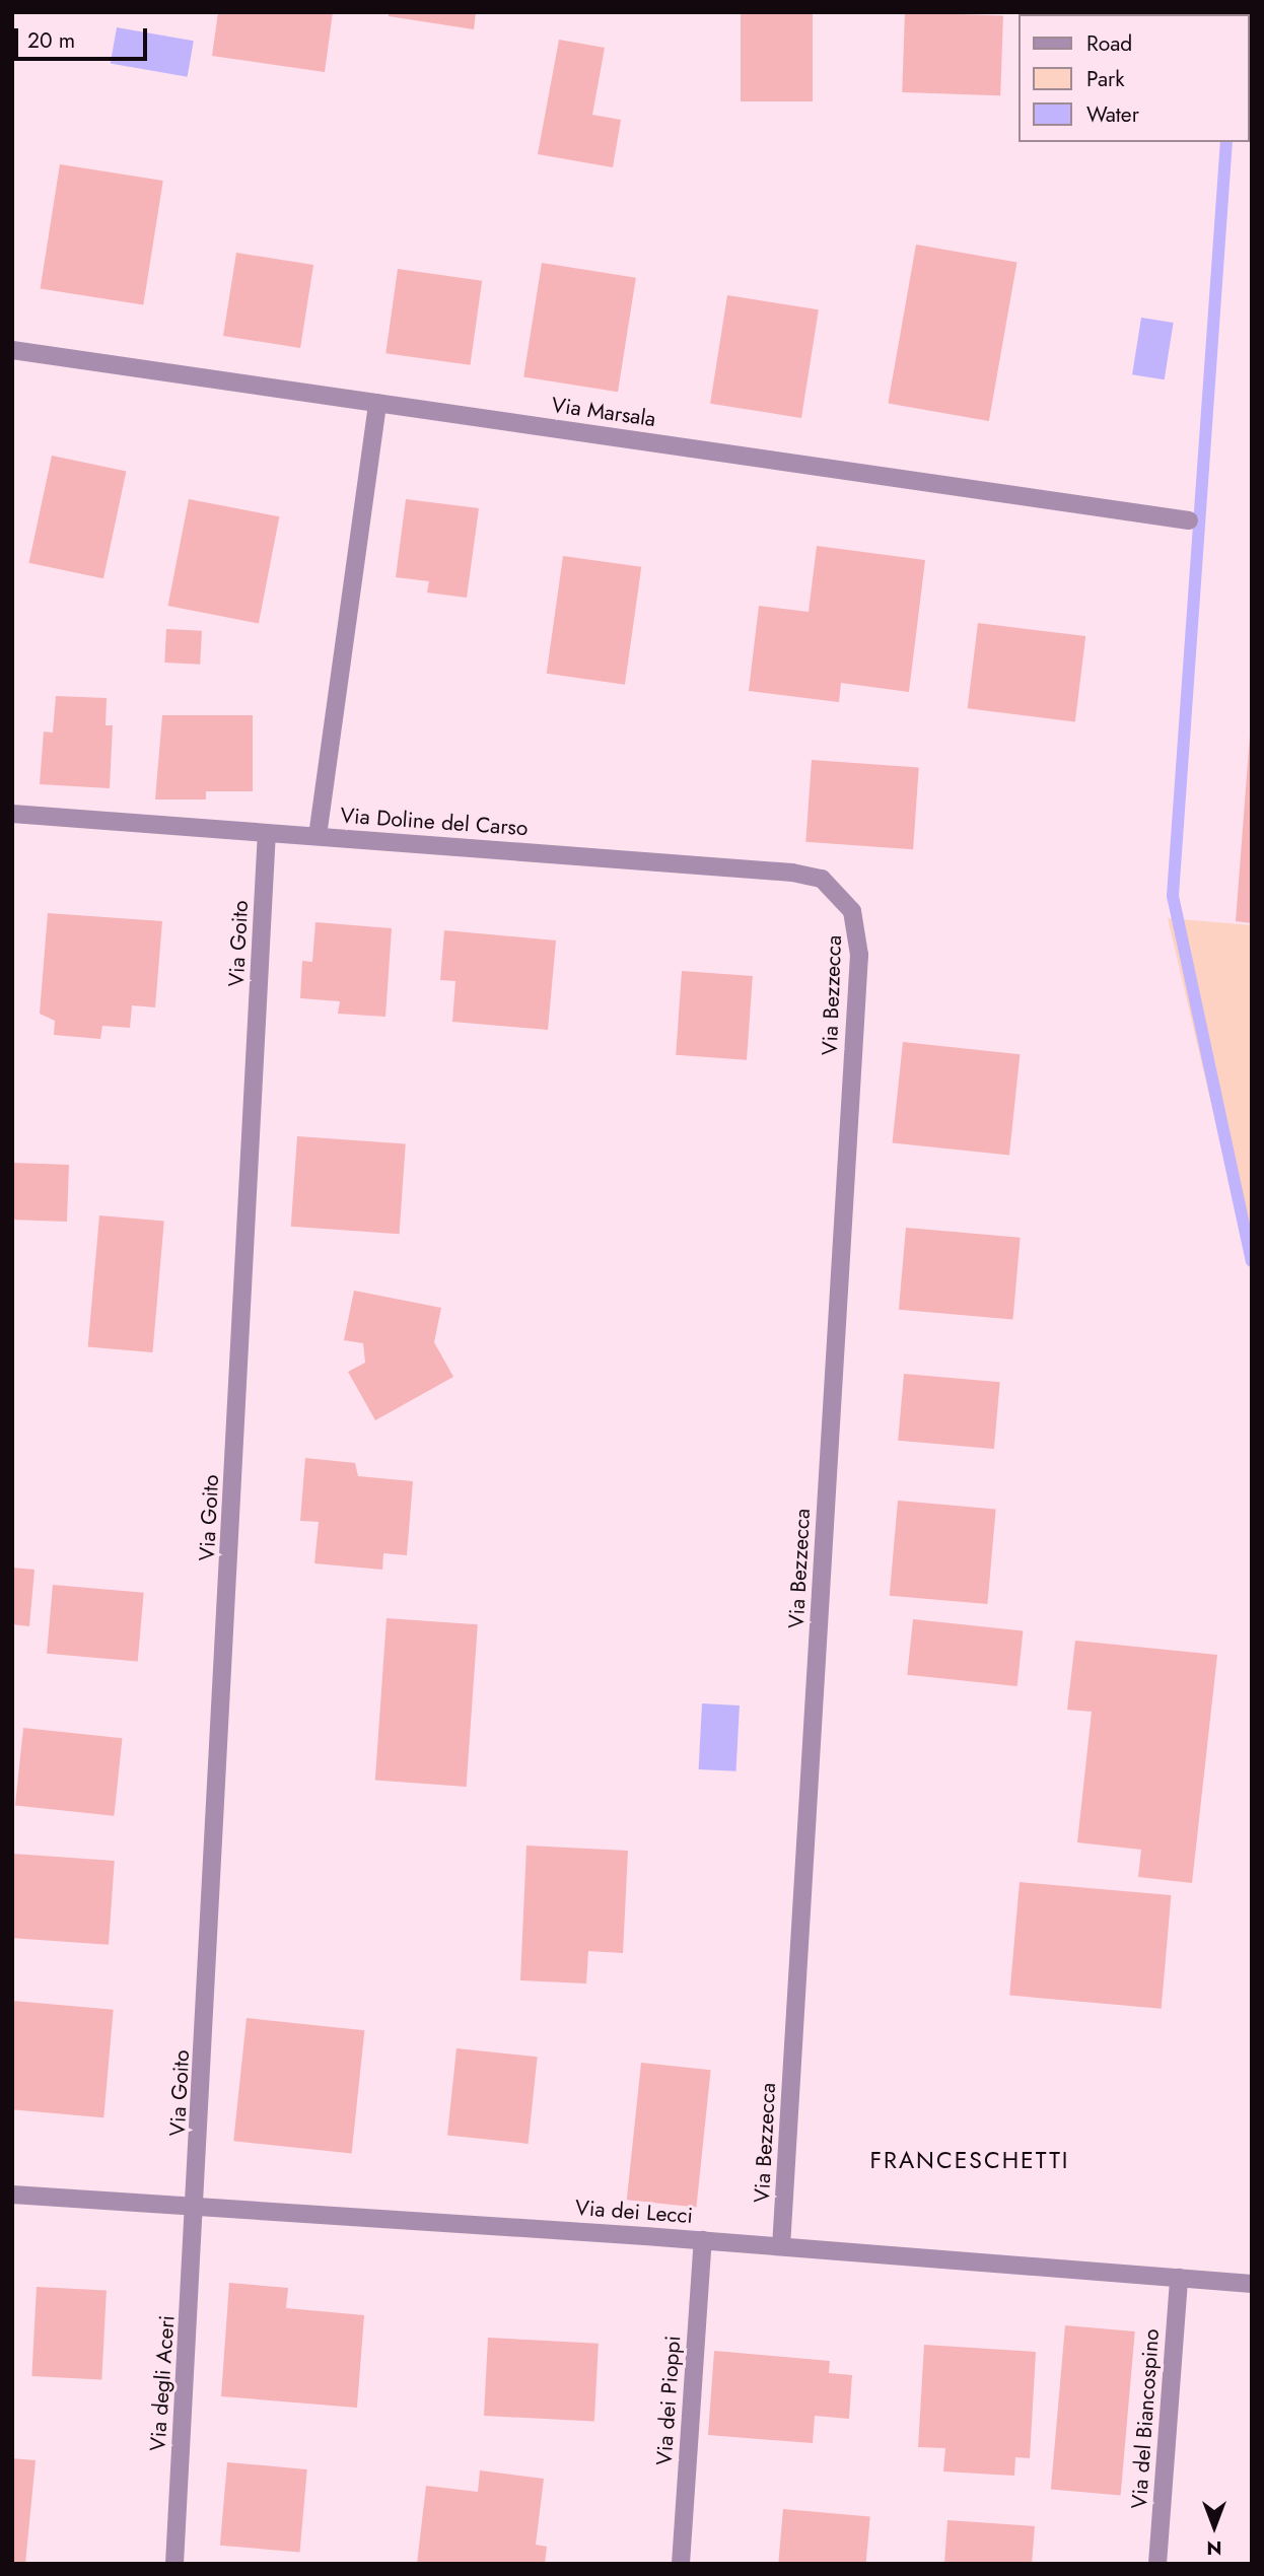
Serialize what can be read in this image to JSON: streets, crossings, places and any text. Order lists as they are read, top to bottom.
{
  "streets": {
    "street": [
      "Via Marsala",
      "Via Doline del Carso",
      "Via Goito",
      "Via Bezzecca",
      "Via dei Lecci",
      "Via degli Aceri",
      "Via dei Pioppi",
      "Via del Biancospino"
    ]
  },
  "crossings": [
    ["Via Doline del Carso", "Via Goito"],
    ["Via Doline del Carso", "Via Bezzecca"],
    ["Via Goito", "Via dei Lecci"],
    ["Via Goito", "Via degli Aceri"],
    ["Via Bezzecca", "Via dei Lecci"],
    ["Via dei Lecci", "Via degli Aceri"],
    ["Via dei Lecci", "Via dei Pioppi"],
    ["Via dei Lecci", "Via del Biancospino"]
  ],
  "districts": ["FRANCESCHETTI"],
  "legend": ["Road", "Park", "Water"],
  "scale_bar": "20 m",
  "north": "bottom"
}
